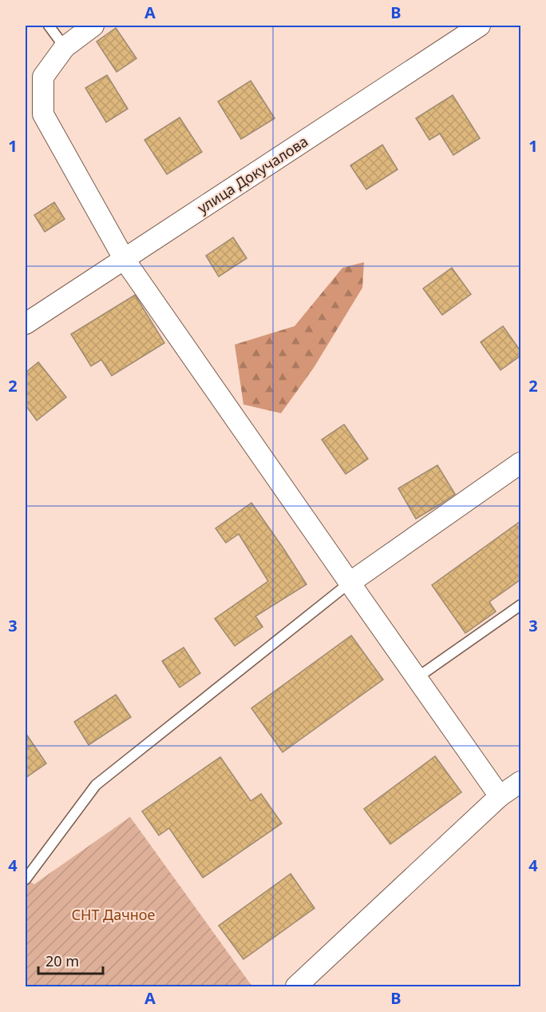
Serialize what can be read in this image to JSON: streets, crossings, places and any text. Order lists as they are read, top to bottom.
{
  "streets": {
    "street": ["улица Докучалова"]
  },
  "parks": ["СНТ Дачное"],
  "scale_bar": "20 m",
  "grid": {
    "columns": ["A", "B"],
    "rows": [
      "1",
      "2",
      "3",
      "4"
    ]
  }
}
